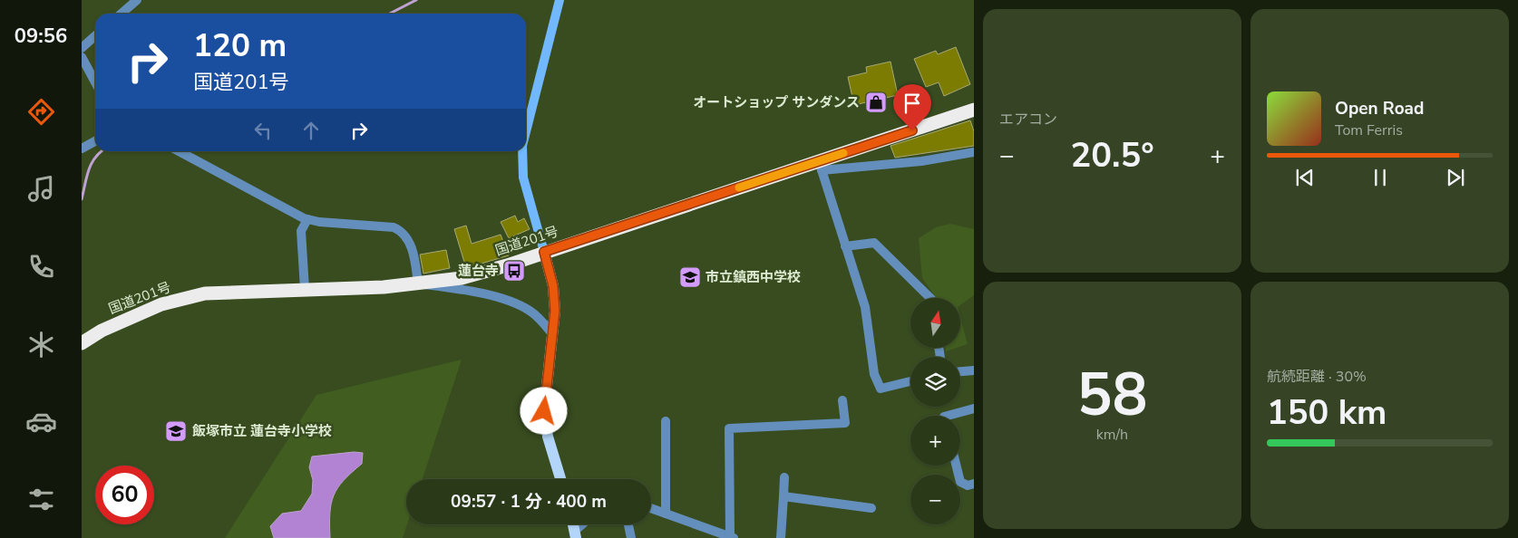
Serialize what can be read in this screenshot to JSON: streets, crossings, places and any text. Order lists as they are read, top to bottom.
{
  "streets": {
    "highway": ["国道201号"]
  },
  "places": {
    "shop": ["オートショップ サンダンス"],
    "bus stop": ["蓮台寺"],
    "school or university": ["市立鎮西中学校", "飯塚市立 蓮台寺小学校"]
  },
  "north": "top",
  "page": {
    "tabs": "09:56",
    "tile": [
      "エアコン",
      ["58", "km/h"],
      ["航続距離 · 30%", "150 km"]
    ],
    "turn": ["120 m", "国道201号"],
    "song": ["Open Road", "Tom Ferris"],
    "heat": ["−", "20.5°", "+"],
    "map_buttons": ["+", "−"],
    "limit": "60",
    "trip": "09:57 · 1 分 · 400 m"
  }
}
